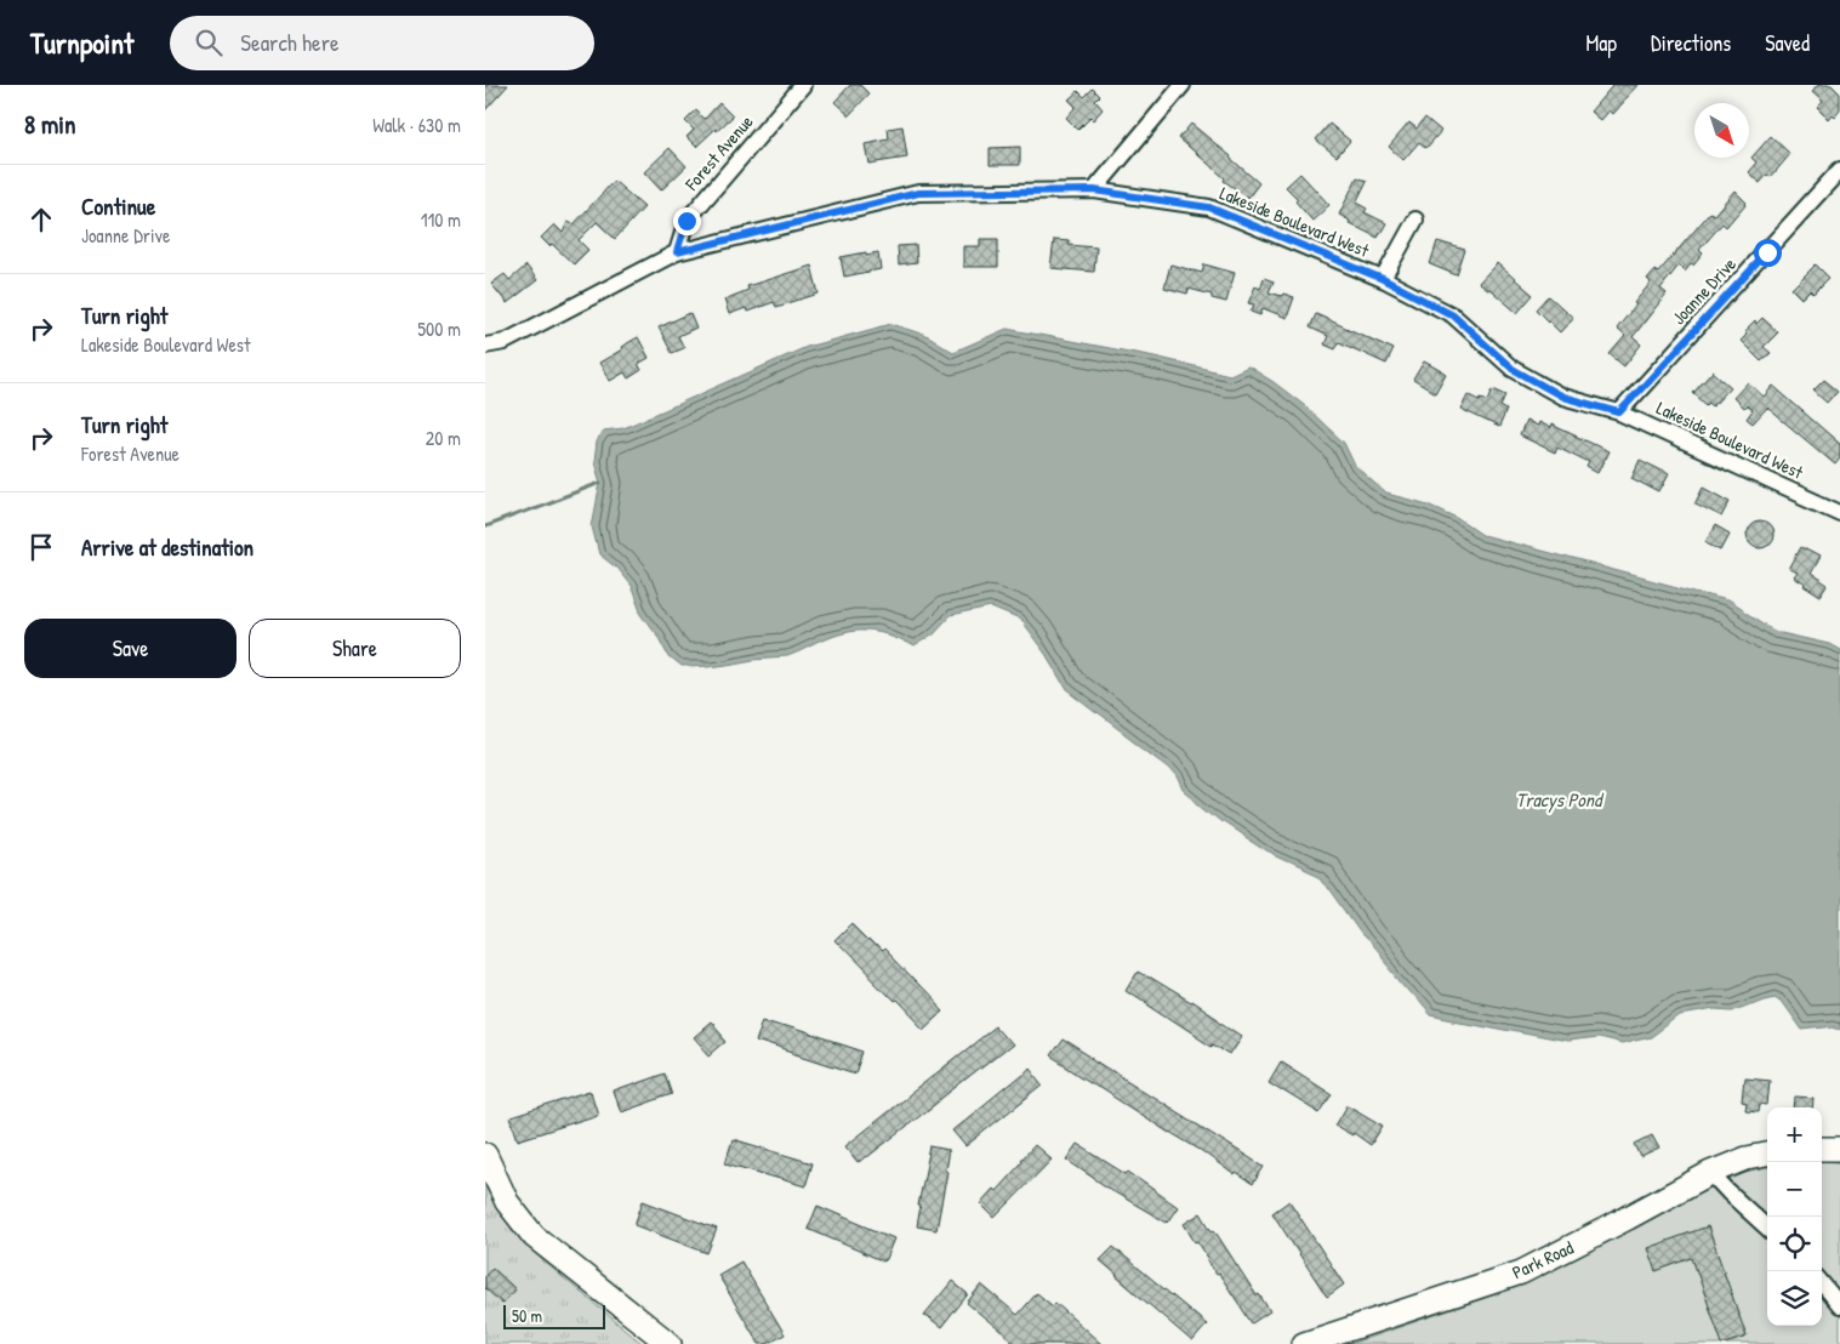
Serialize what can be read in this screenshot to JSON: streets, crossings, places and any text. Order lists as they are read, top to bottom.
{
  "streets": {
    "main road": ["Park Road"],
    "street": ["Forest Avenue", "Lakeside Boulevard West", "Joanne Drive"]
  },
  "crossings": [
    ["Forest Avenue", "Lakeside Boulevard West"],
    ["Lakeside Boulevard West", "Joanne Drive"]
  ],
  "water": ["Tracys Pond"],
  "scale_bar": "50 m",
  "north": "bottom right",
  "page": {
    "header": "Turnpoint",
    "search": "Search here",
    "nav": ["Map", "Directions", "Saved"],
    "heading": ["8 min", "Walk · 630 m"],
    "list": [
      ["Continue", "Joanne Drive", "110 m"],
      ["Turn right", "Lakeside Boulevard West", "500 m"],
      ["Turn right", "Forest Avenue", "20 m"],
      "Arrive at destination"
    ],
    "buttons": ["Save", "Share"],
    "map_buttons": ["+", "−"],
    "scale": "50 m"
  }
}
